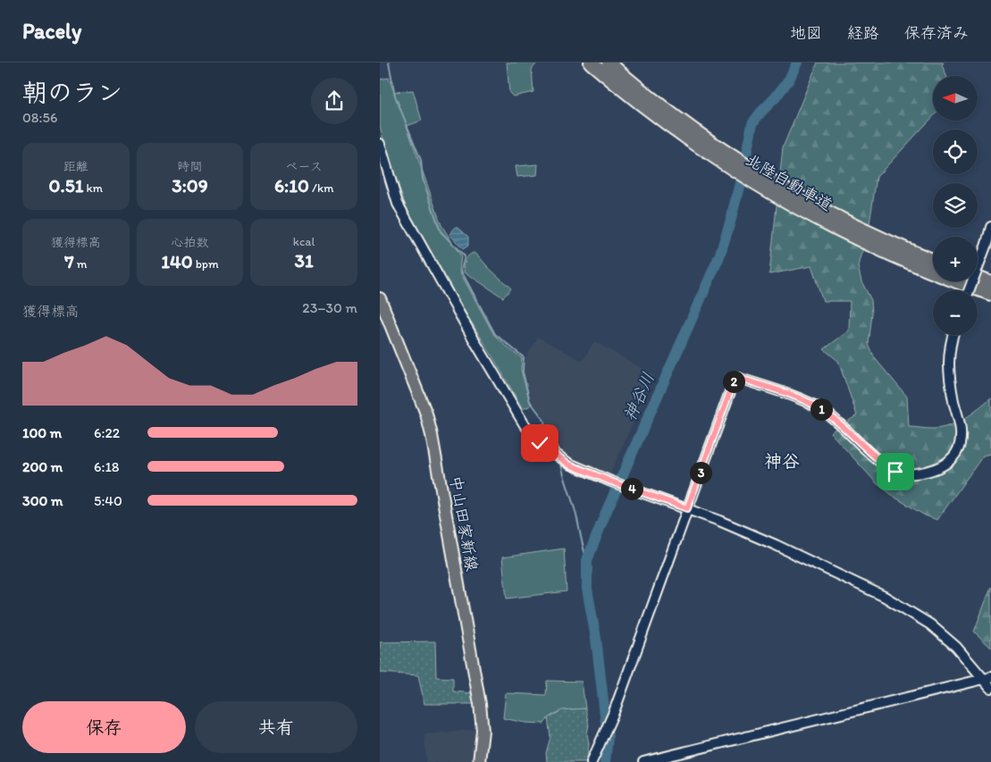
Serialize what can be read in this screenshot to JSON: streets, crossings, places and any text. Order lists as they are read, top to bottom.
{
  "streets": {
    "highway": ["北陸自動車道"],
    "main road": ["中山田家新線"]
  },
  "districts": ["神谷"],
  "water": ["神谷川"],
  "north": "left",
  "page": {
    "header": "Pacely",
    "nav": ["地図", "経路", "保存済み"],
    "heading": ["朝のラン", "08:56"],
    "map_buttons": ["+", "−"],
    "stats": [
      ["距離", "0.51 km"],
      ["時間", "3:09"],
      ["ペース", "6:10 /km"],
      ["獲得標高", "7 m"],
      ["心拍数", "140 bpm"],
      ["kcal", "31"]
    ],
    "chart": ["獲得標高", "23–30 m"],
    "pins": [
      "2",
      "1",
      "3",
      "4"
    ],
    "list": [
      {
        "name": "100 m",
        "note": "6:22"
      },
      {
        "name": "200 m",
        "note": "6:18"
      },
      {
        "name": "300 m",
        "note": "5:40"
      }
    ],
    "buttons": ["保存", "共有"]
  }
}
